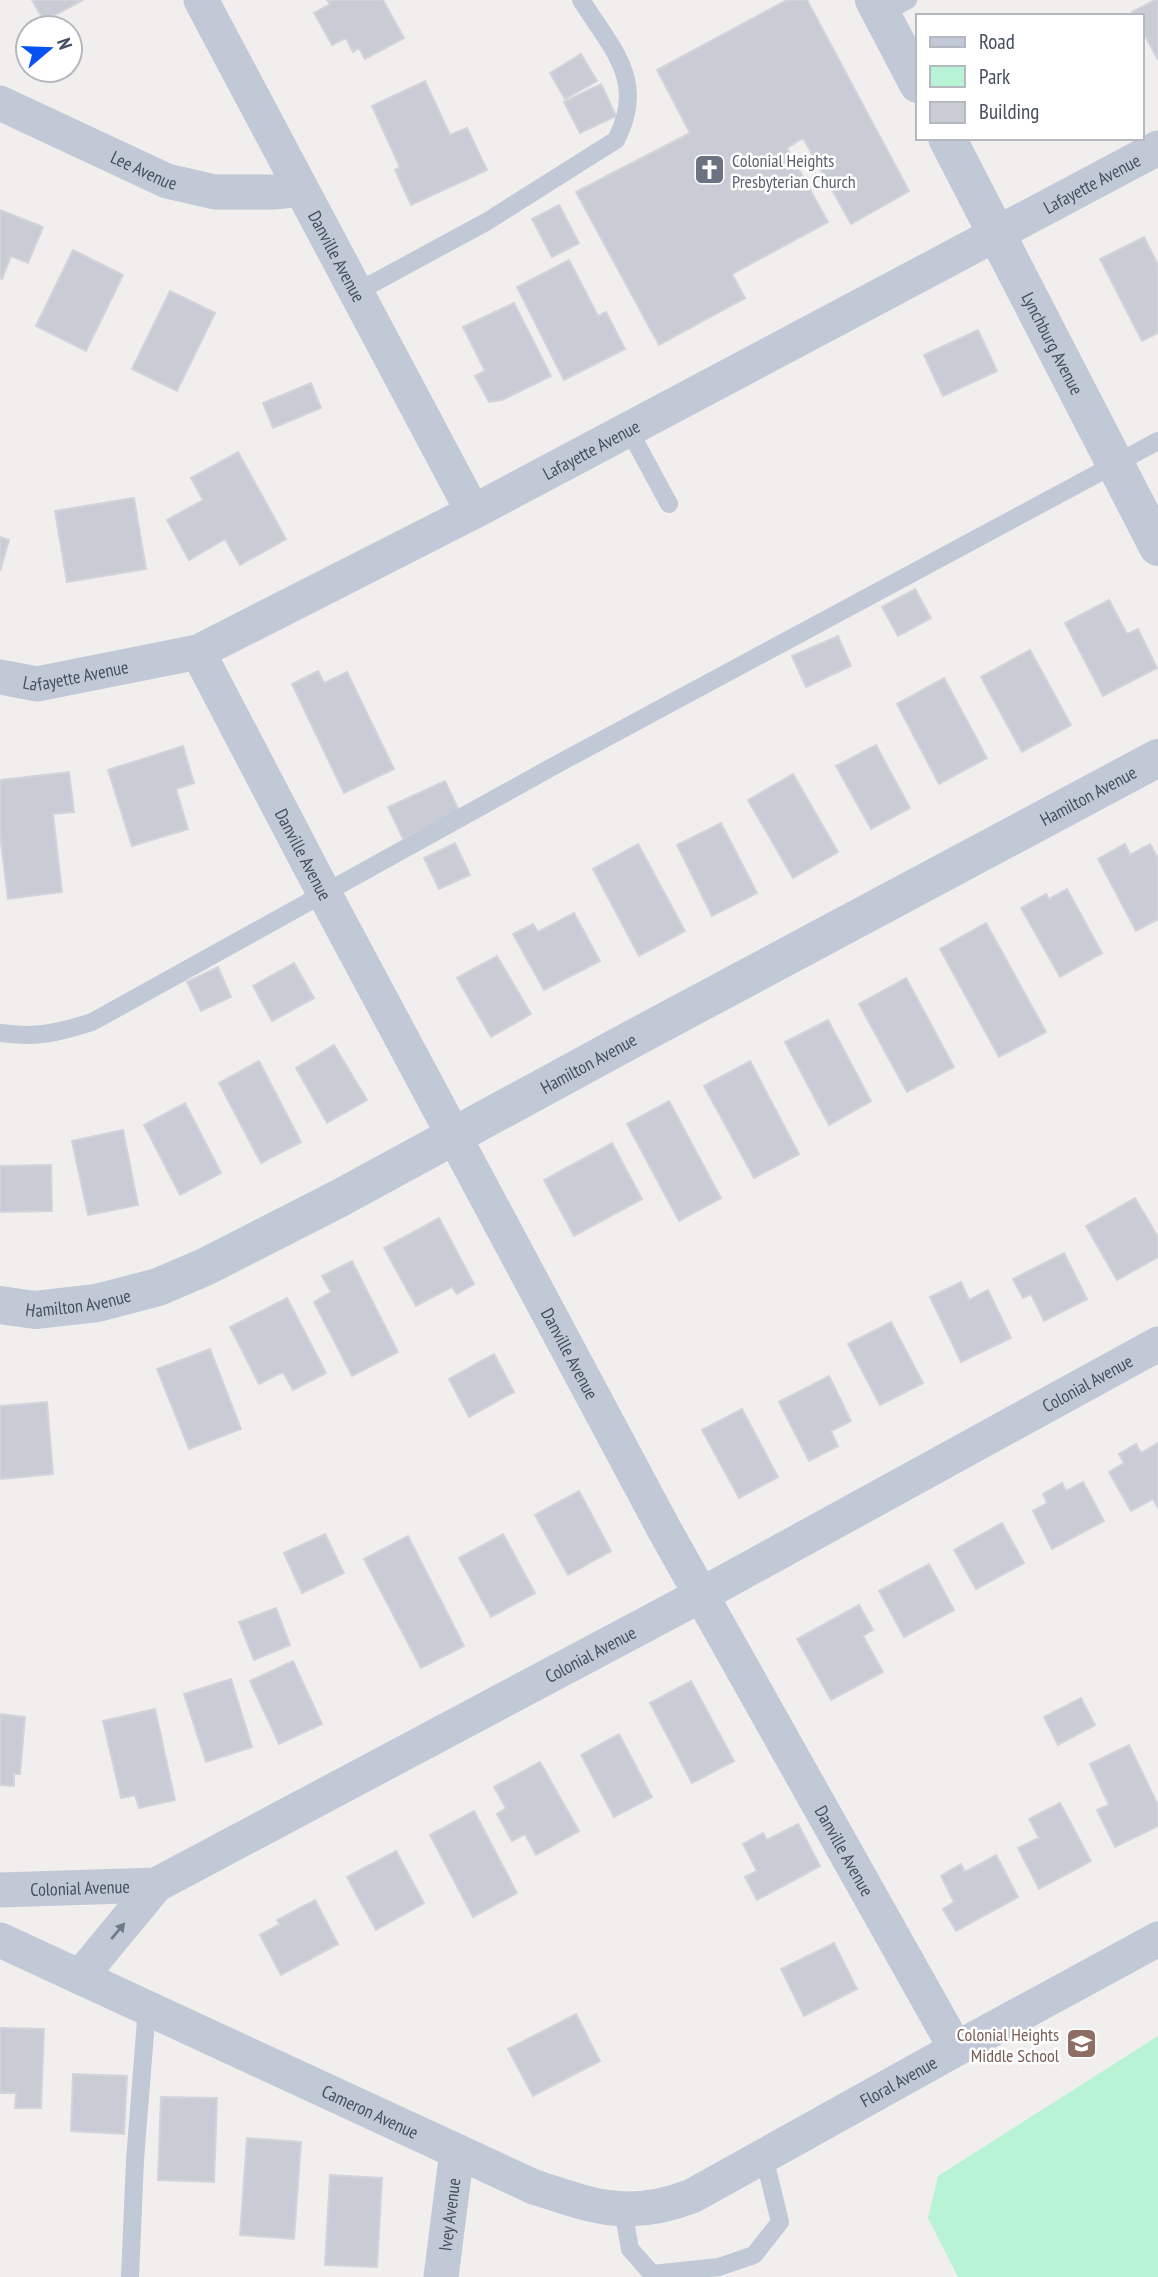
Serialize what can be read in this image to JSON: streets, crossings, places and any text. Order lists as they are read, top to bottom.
{
  "streets": {
    "street": [
      "Lee Avenue",
      "Lafayette Avenue",
      "Danville Avenue",
      "Lynchburg Avenue",
      "Hamilton Avenue",
      "Colonial Avenue",
      "Floral Avenue",
      "Cameron Avenue",
      "Ivey Avenue"
    ]
  },
  "crossings": [
    ["Lee Avenue", "Danville Avenue"],
    ["Lafayette Avenue", "Danville Avenue"],
    ["Lafayette Avenue", "Lynchburg Avenue"],
    ["Danville Avenue", "Hamilton Avenue"],
    ["Danville Avenue", "Colonial Avenue"],
    ["Danville Avenue", "Floral Avenue"],
    ["Floral Avenue", "Cameron Avenue"],
    ["Cameron Avenue", "Ivey Avenue"]
  ],
  "places": {
    "church": ["Colonial Heights Presbyterian Church"],
    "school or university": ["Colonial Heights Middle School"]
  },
  "legend": ["Road", "Park", "Building"],
  "north": "right"
}
